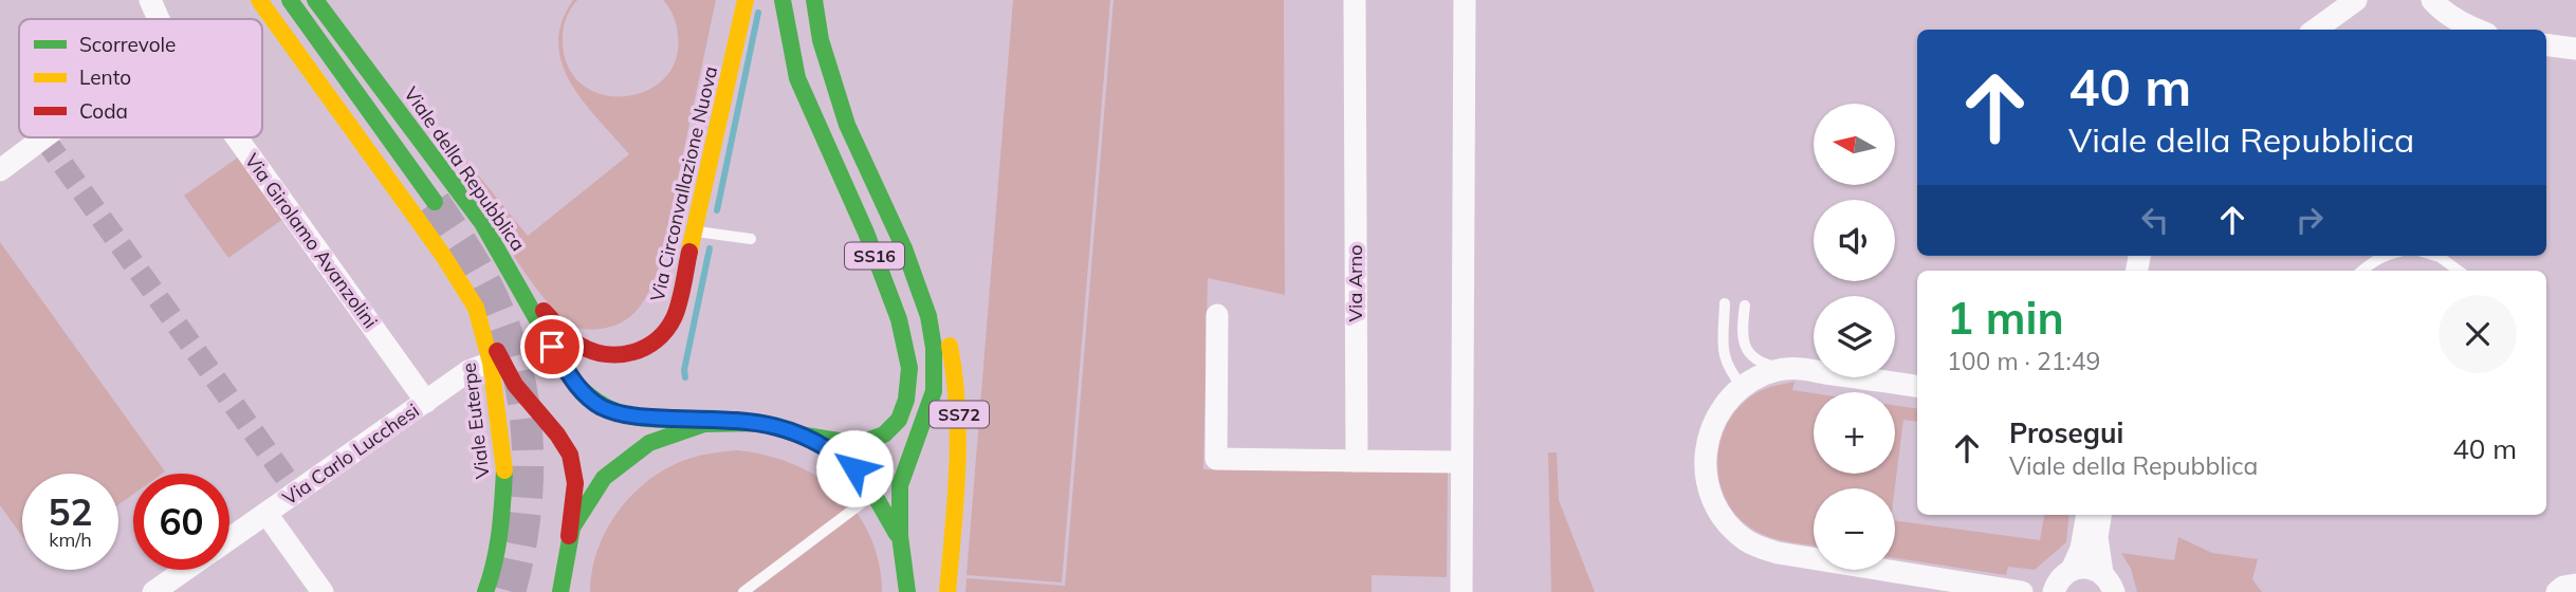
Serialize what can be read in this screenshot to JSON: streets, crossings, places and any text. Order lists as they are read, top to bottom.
{
  "streets": {
    "main road": [
      "Viale della Repubblica",
      "Via Circonvallazione Nuova",
      "SS16",
      "SS72",
      "Viale Euterpe"
    ],
    "street": ["Via Girolamo Avanzolini", "Via Arno", "Via Carlo Lucchesi"]
  },
  "crossings": [
    ["Viale della Repubblica", "Via Circonvallazione Nuova"],
    ["Viale della Repubblica", "SS16"],
    ["Via Girolamo Avanzolini", "Via Carlo Lucchesi"],
    ["SS16", "SS72"],
    ["Viale Euterpe", "Via Carlo Lucchesi"]
  ],
  "legend": ["Scorrevole", "Lento", "Coda"],
  "north": "left",
  "page": {
    "turn": ["40 m", "Viale della Repubblica"],
    "map_buttons": ["+", "−"],
    "heading": ["1 min", "100 m · 21:49"],
    "list": [
      {
        "name": "Prosegui",
        "note": "Viale della Repubblica",
        "value": "40 m"
      }
    ],
    "speed": "52 km/h",
    "limit": "60"
  }
}
